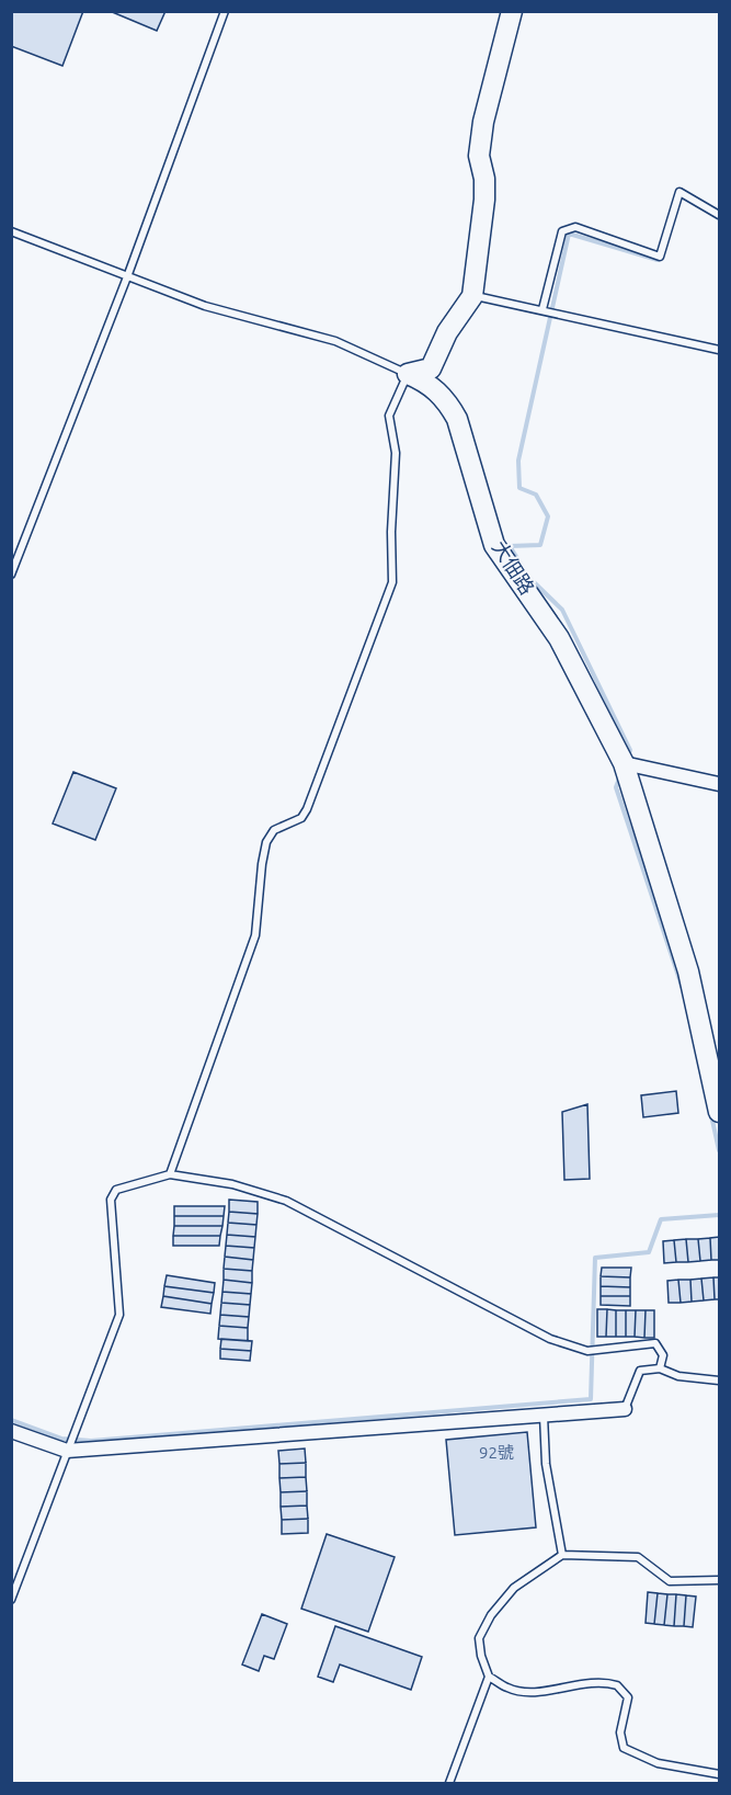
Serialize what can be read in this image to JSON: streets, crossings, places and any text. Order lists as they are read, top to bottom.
{
  "streets": {
    "street": ["大佃路"]
  },
  "house_numbers": ["92號"]
}
